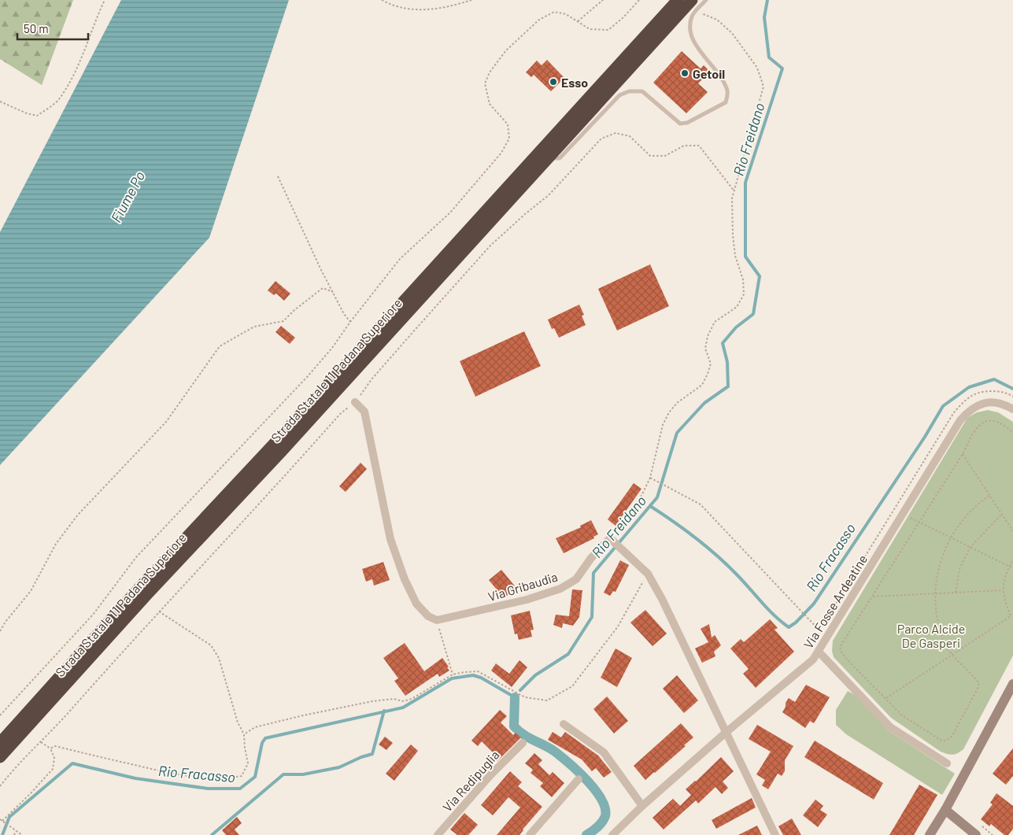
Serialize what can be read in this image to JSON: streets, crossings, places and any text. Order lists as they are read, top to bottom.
{
  "streets": {
    "highway": ["Strada Statale 11 Padana Superiore"],
    "street": ["Via Gribaudia", "Via Fosse Ardeatine", "Via Redipuglia"]
  },
  "water": ["Rio Freidano", "Fiume Po", "Rio Fracasso"],
  "parks": ["Parco Alcide De Gasperi"],
  "places": ["Getoil", "Esso"],
  "scale_bar": "50 m"
}
